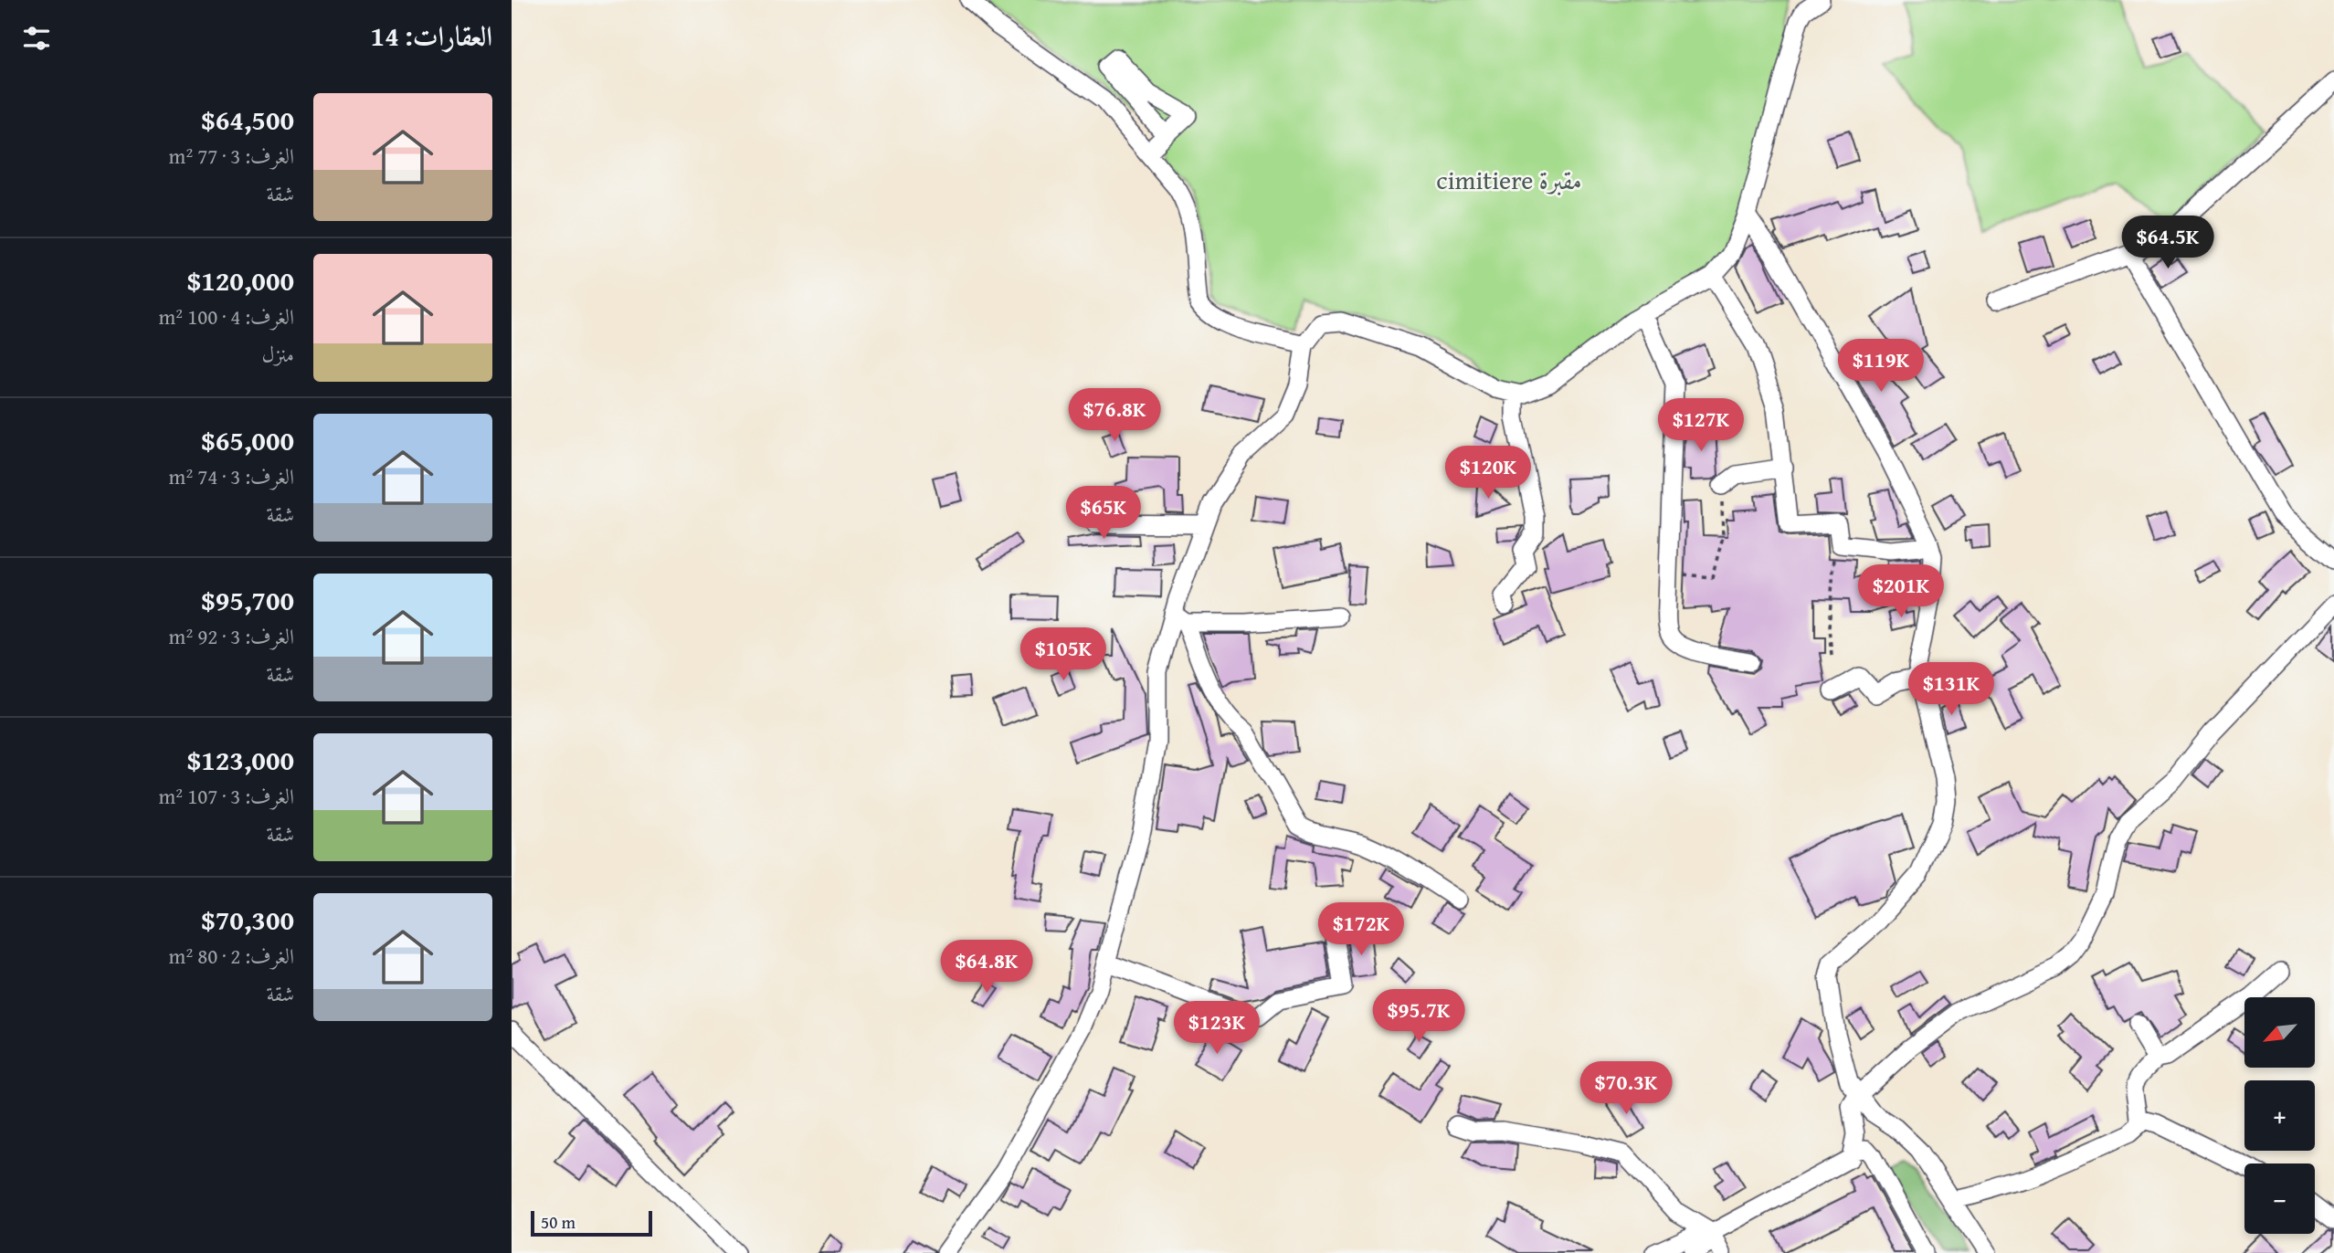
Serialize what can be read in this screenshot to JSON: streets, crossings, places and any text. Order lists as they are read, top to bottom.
{
  "parks": ["cimitiere مقبرة"],
  "scale_bar": "50 m",
  "north": "bottom left",
  "page": {
    "heading": "العقارات: 14",
    "list": [
      {
        "name": "$64,500",
        "note": "الغرف: 3 · 77 m² · شقة"
      },
      {
        "name": "$120,000",
        "note": "الغرف: 4 · 100 m² · منزل"
      },
      {
        "name": "$65,000",
        "note": "الغرف: 3 · 74 m² · شقة"
      },
      {
        "name": "$95,700",
        "note": "الغرف: 3 · 92 m² · شقة"
      },
      {
        "name": "$123,000",
        "note": "الغرف: 3 · 107 m² · شقة"
      },
      {
        "name": "$70,300",
        "note": "الغرف: 2 · 80 m² · شقة"
      }
    ],
    "price": [
      "$64.5K",
      "$119K",
      "$76.8K",
      "$127K",
      "$120K",
      "$65K",
      "$201K",
      "$105K",
      "$131K",
      "$172K",
      "$64.8K",
      "$95.7K",
      "$123K",
      "$70.3K"
    ],
    "map_buttons": ["+", "−"],
    "scale": "50 m"
  }
}
